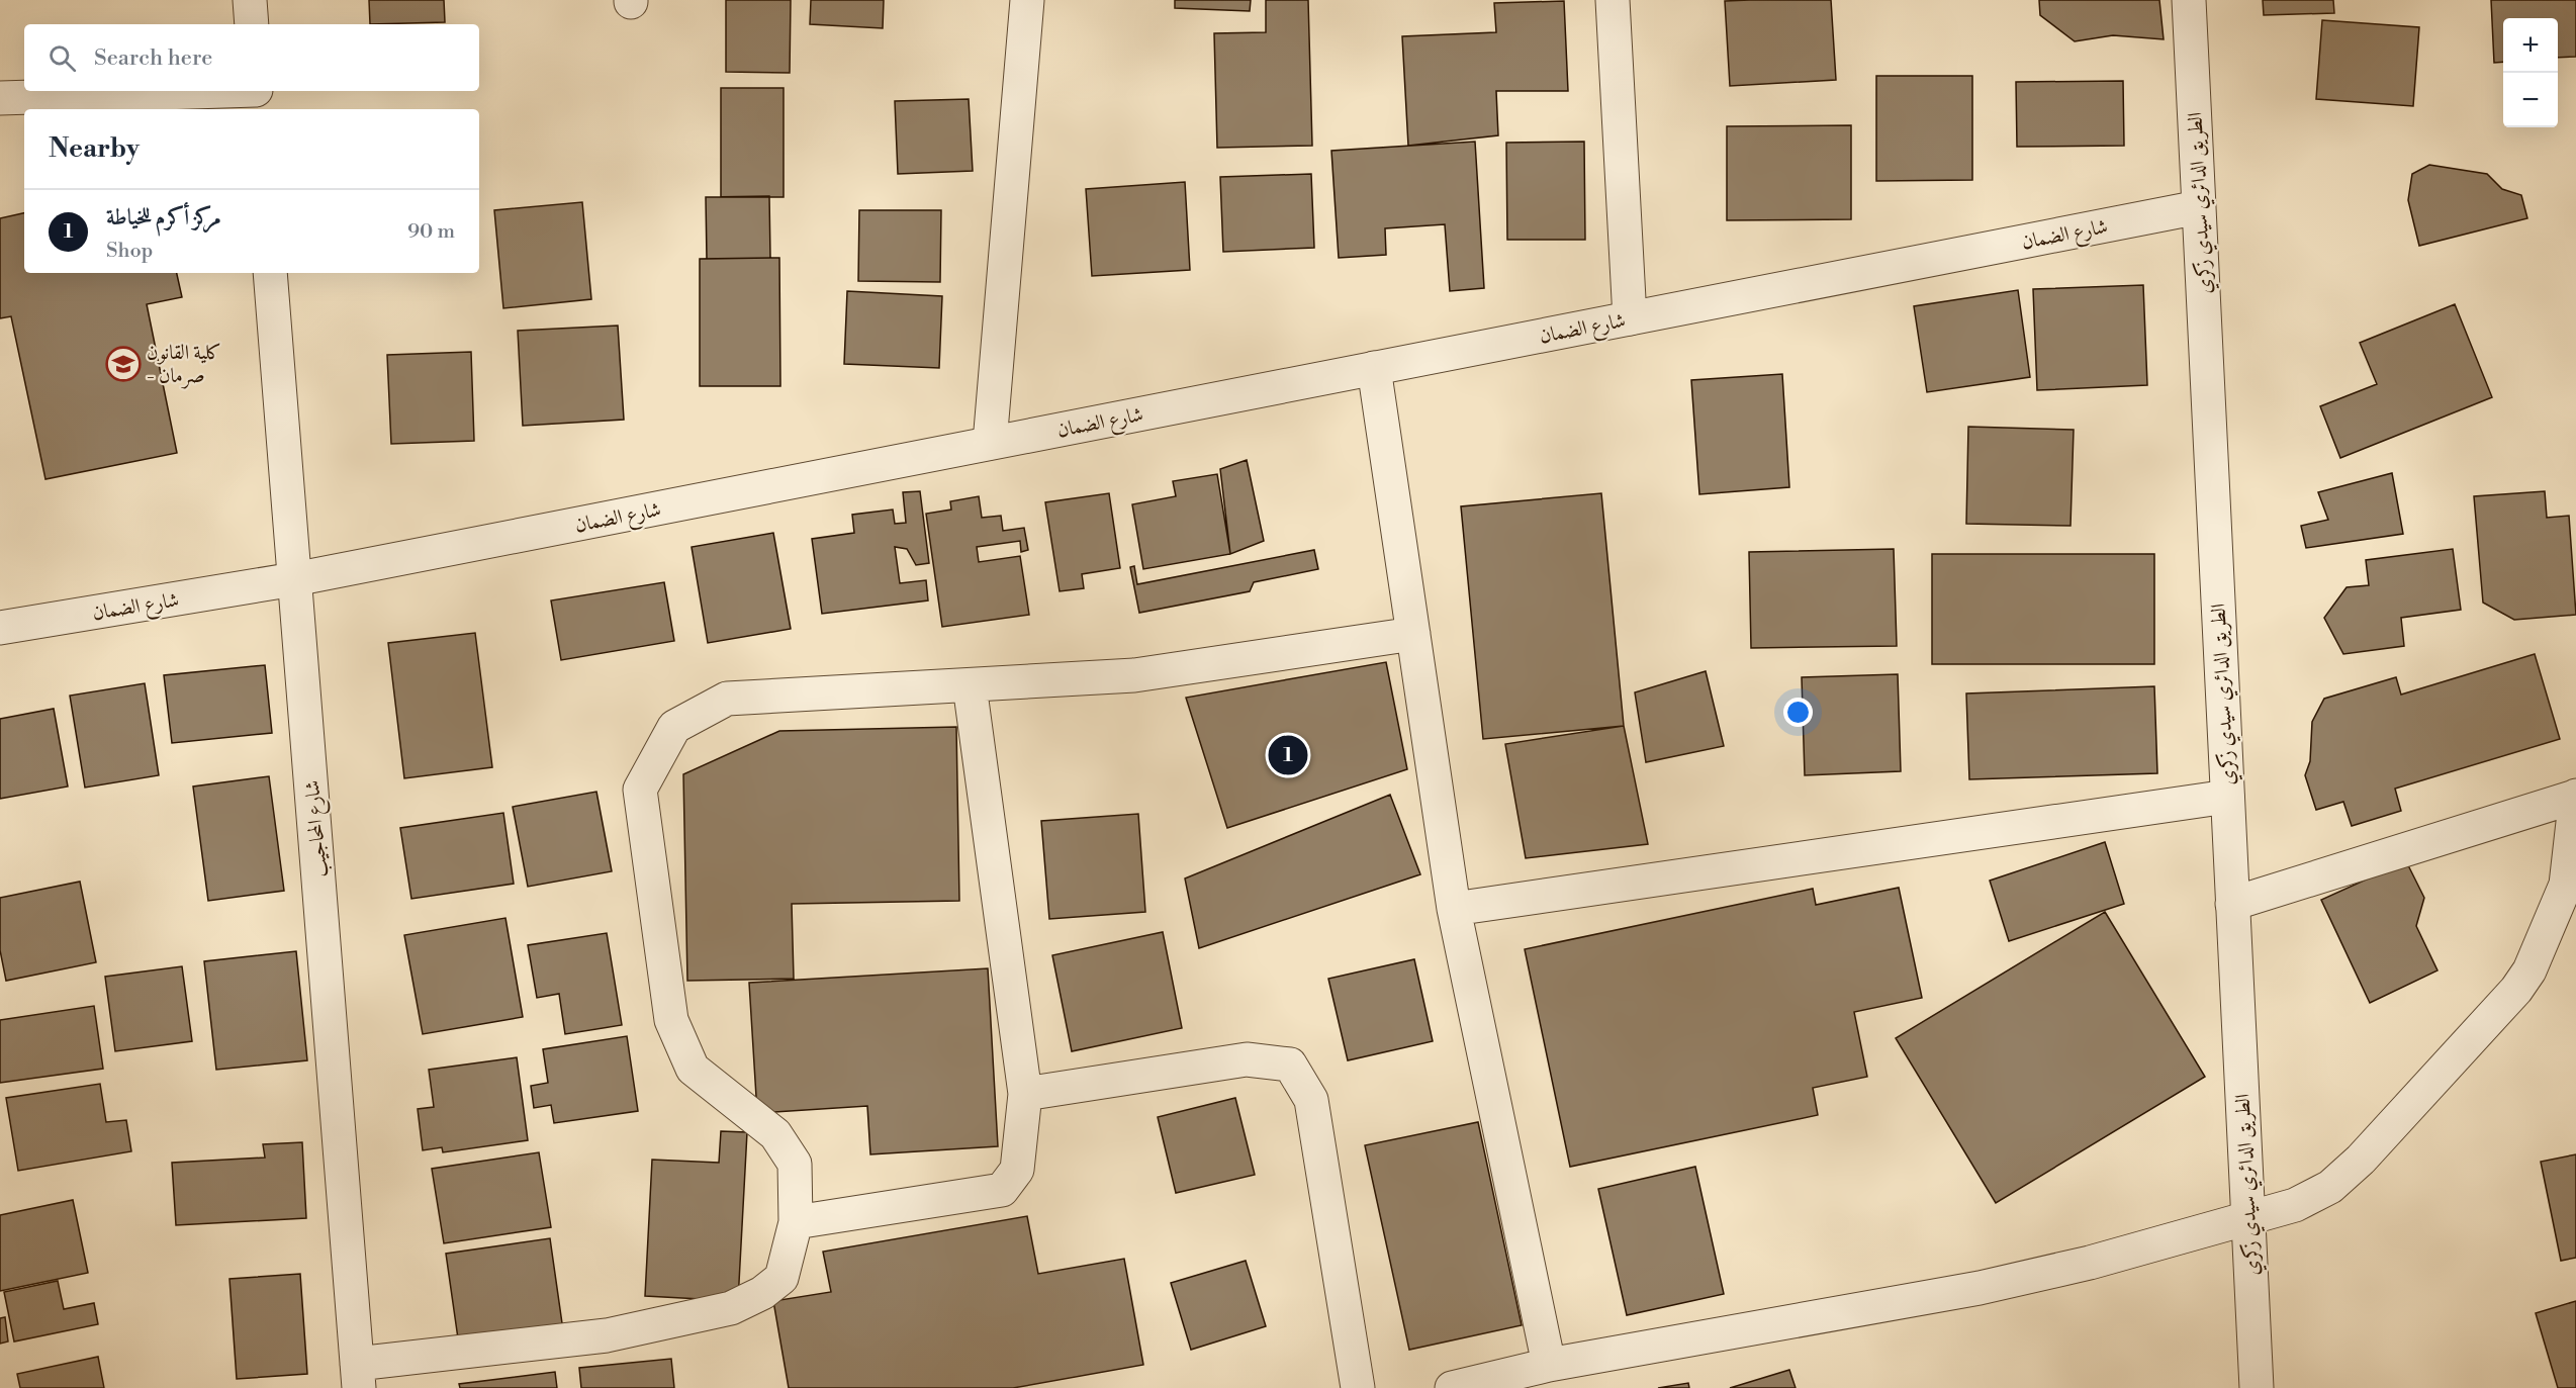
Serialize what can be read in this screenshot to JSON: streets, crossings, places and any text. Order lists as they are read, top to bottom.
{
  "streets": {
    "street": ["الطريق الدائري سيدي زكري", "شارع الضمان", "شارع المحاجيب"]
  },
  "crossings": [
    ["الطريق الدائري سيدي زكري", "شارع الضمان"],
    ["شارع الضمان", "شارع المحاجيب"]
  ],
  "places": {
    "school or university": ["كلية القانون - صرمان"]
  },
  "page": {
    "map_buttons": ["+", "−"],
    "search": "Search here",
    "heading": "Nearby",
    "list": [
      {
        "mark": "1",
        "name": "مركز أكرم للخياطة",
        "note": "Shop",
        "value": "90 m"
      }
    ],
    "pins": "1"
  }
}
